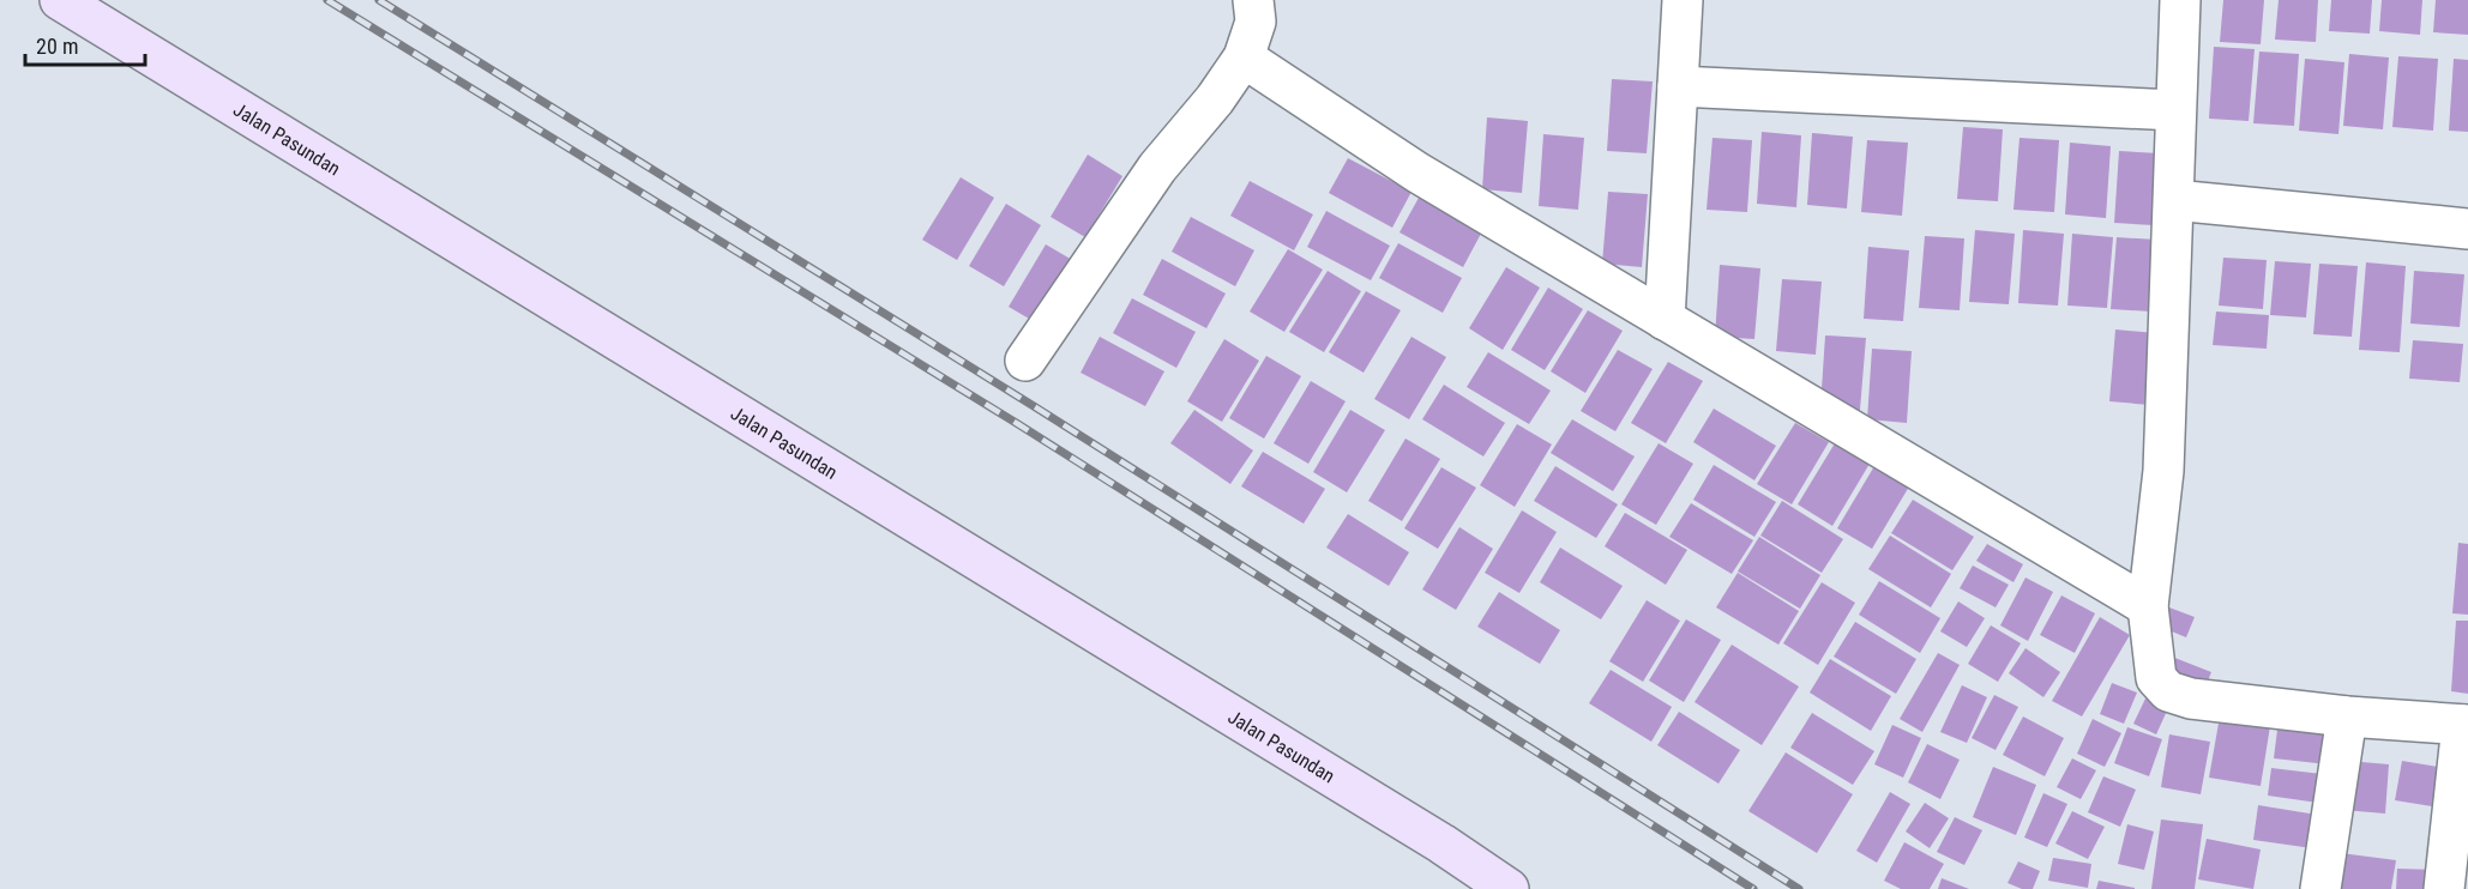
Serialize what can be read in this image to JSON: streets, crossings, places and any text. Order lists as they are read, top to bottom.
{
  "streets": {
    "street": ["Jalan Pasundan"]
  },
  "scale_bar": "20 m"
}
